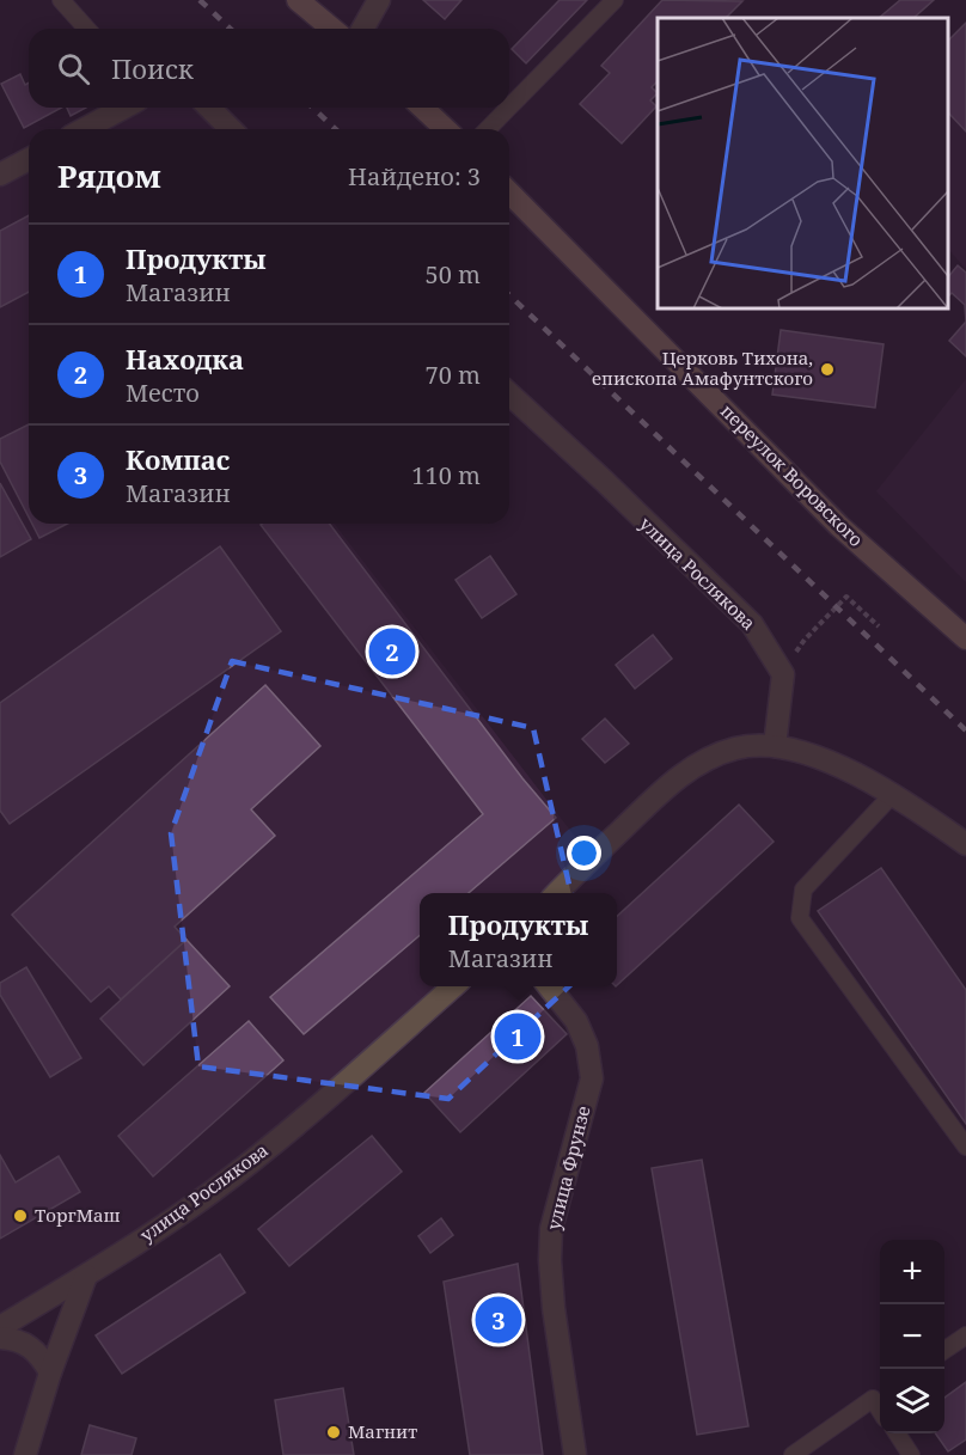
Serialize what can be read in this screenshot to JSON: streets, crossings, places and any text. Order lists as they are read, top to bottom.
{
  "streets": {
    "street": ["переулок Воровского", "улица Рослякова", "улица Фрунзе"]
  },
  "places": ["Церковь Тихона, епископа Амафунтского", "ТоргМаш", "Магнит"],
  "page": {
    "search": "Поиск",
    "heading": ["Рядом", "Найдено: 3"],
    "list": [
      {
        "mark": "1",
        "name": "Продукты",
        "note": "Магазин",
        "value": "50 m"
      },
      {
        "mark": "2",
        "name": "Находка",
        "note": "Место",
        "value": "70 m"
      },
      {
        "mark": "3",
        "name": "Компас",
        "note": "Магазин",
        "value": "110 m"
      }
    ],
    "pins": ["2", "1", "3"],
    "popup": ["Продукты", "Магазин"],
    "map_buttons": ["+", "−"]
  }
}
